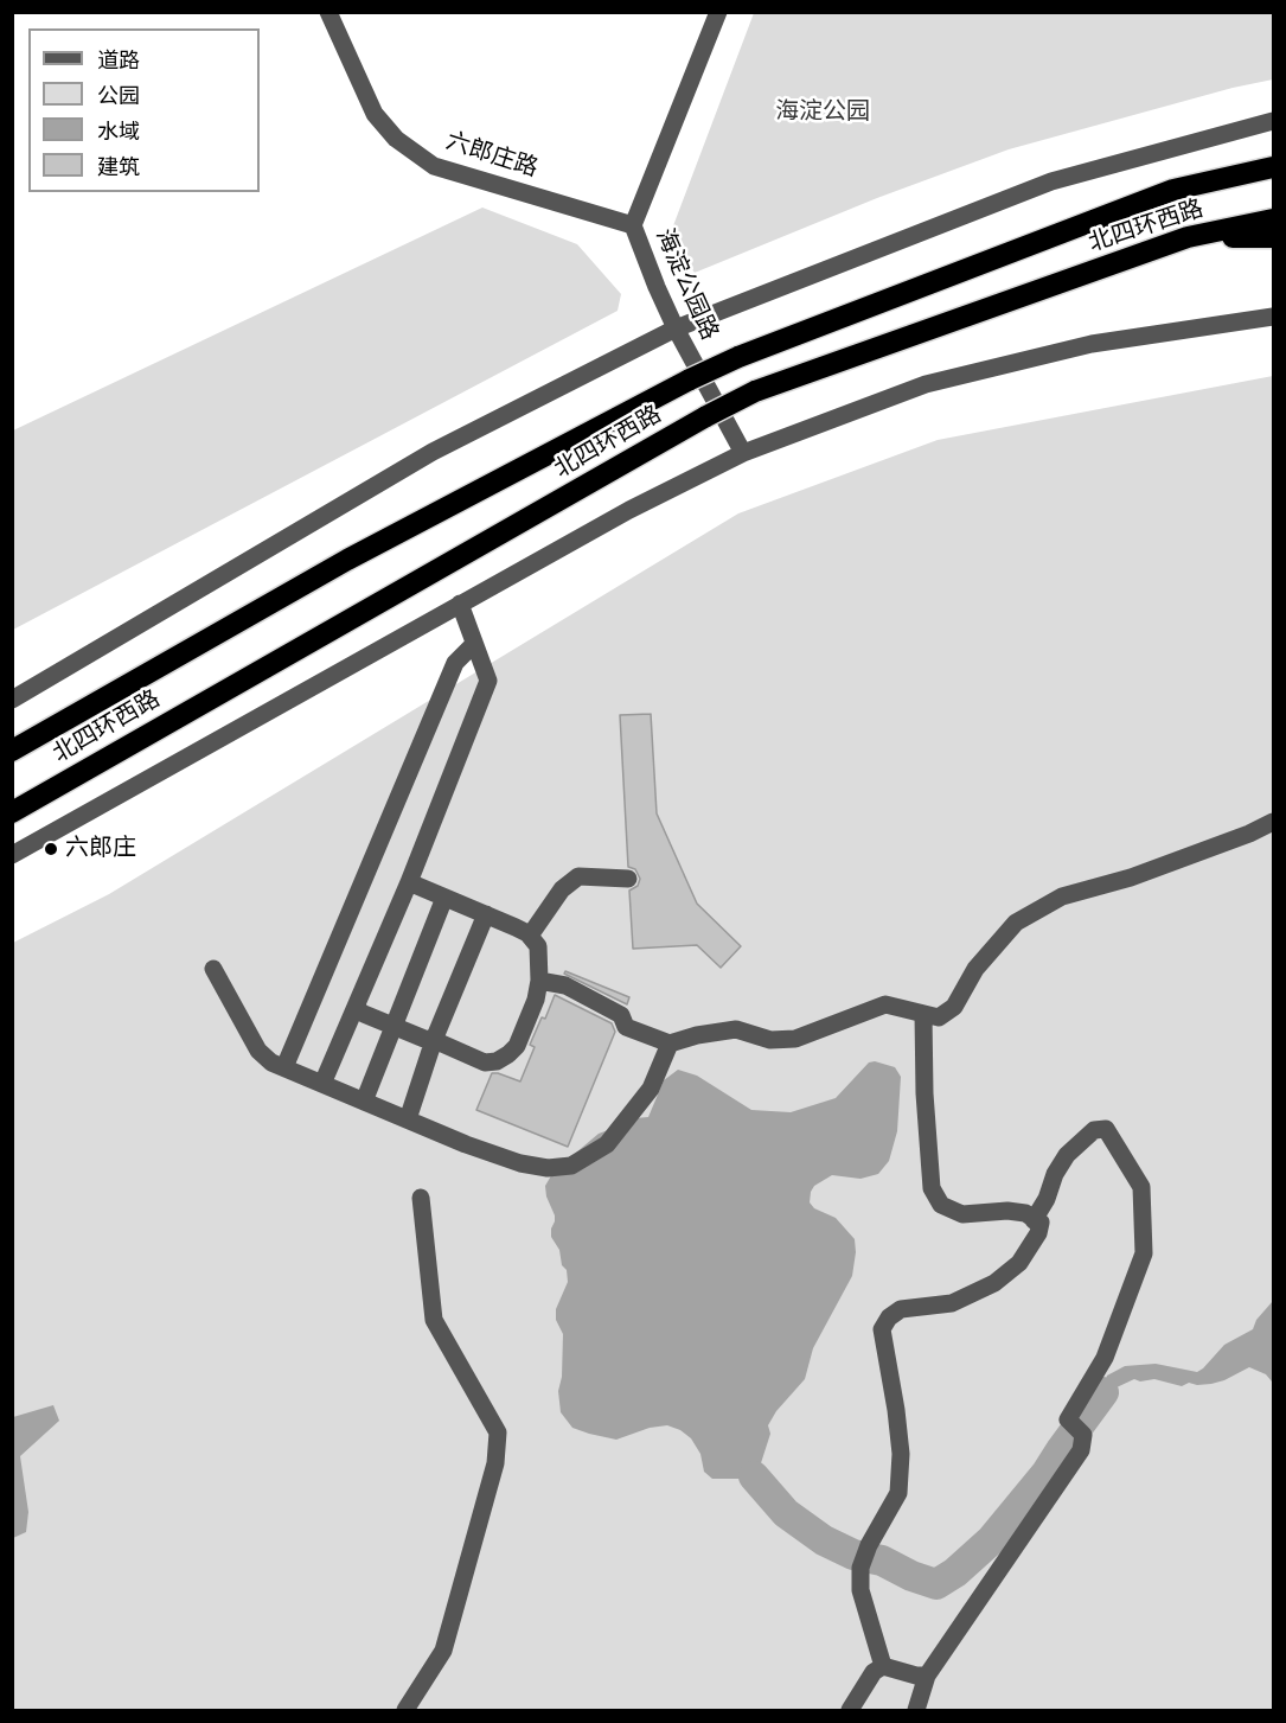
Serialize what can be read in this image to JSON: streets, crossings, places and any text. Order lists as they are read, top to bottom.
{
  "streets": {
    "highway": ["北四环西路"],
    "street": ["六郎庄路", "海淀公园路"]
  },
  "crossings": [
    ["六郎庄路", "海淀公园路"]
  ],
  "parks": ["海淀公园"],
  "places": ["六郎庄"],
  "legend": [
    "道路",
    "公园",
    "水域",
    "建筑"
  ]
}
